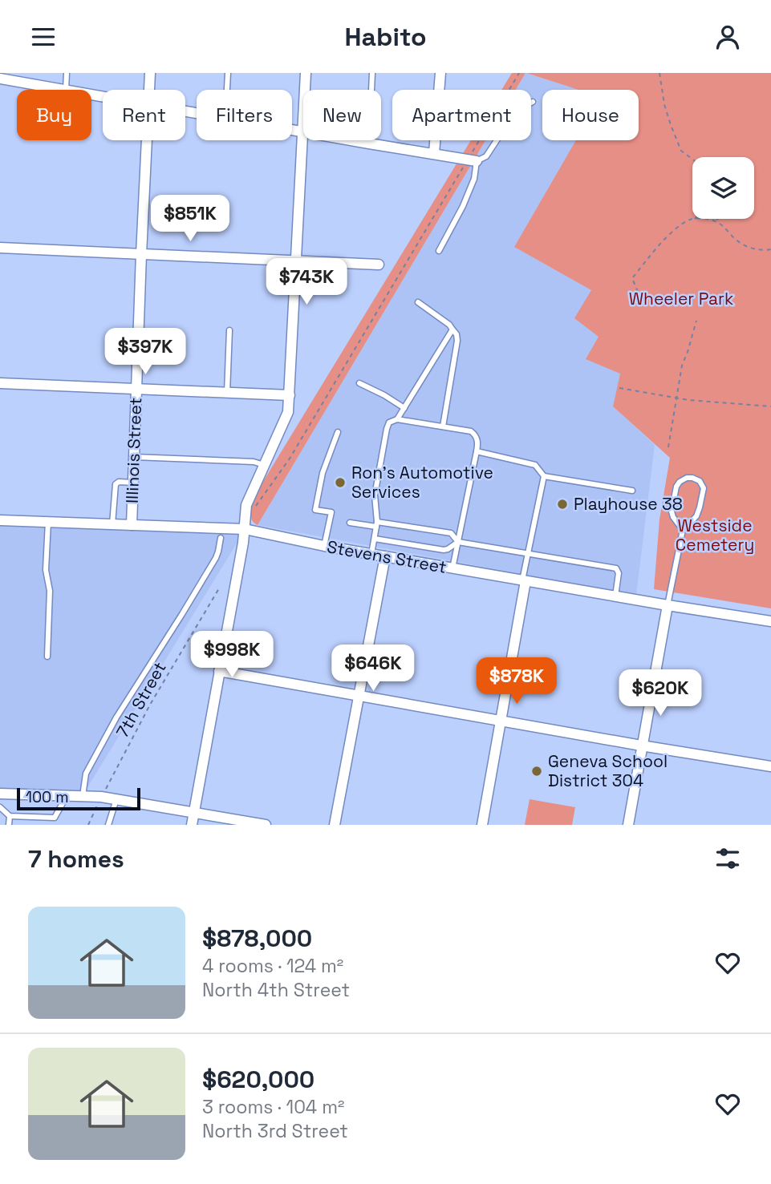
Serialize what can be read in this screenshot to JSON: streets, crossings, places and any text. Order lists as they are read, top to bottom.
{
  "streets": {
    "street": ["Illinois Street", "Stevens Street"],
    "path": ["7th Street"]
  },
  "crossings": [
    ["Illinois Street", "Stevens Street"]
  ],
  "parks": ["Wheeler Park", "Westside Cemetery"],
  "places": ["Ron's Automotive Services", "Playhouse 38", "Geneva School District 304"],
  "scale_bar": "100 m",
  "page": {
    "header": "Habito",
    "chip": [
      "Buy",
      "Rent",
      "Filters",
      "New",
      "Apartment",
      "House"
    ],
    "price": [
      "$851K",
      "$743K",
      "$397K",
      "$998K",
      "$646K",
      "$878K",
      "$620K"
    ],
    "scale": "100 m",
    "heading": "7 homes",
    "list": [
      {
        "name": "$878,000",
        "note": "4 rooms · 124 m² · North 4th Street"
      },
      {
        "name": "$620,000",
        "note": "3 rooms · 104 m² · North 3rd Street"
      }
    ]
  }
}
